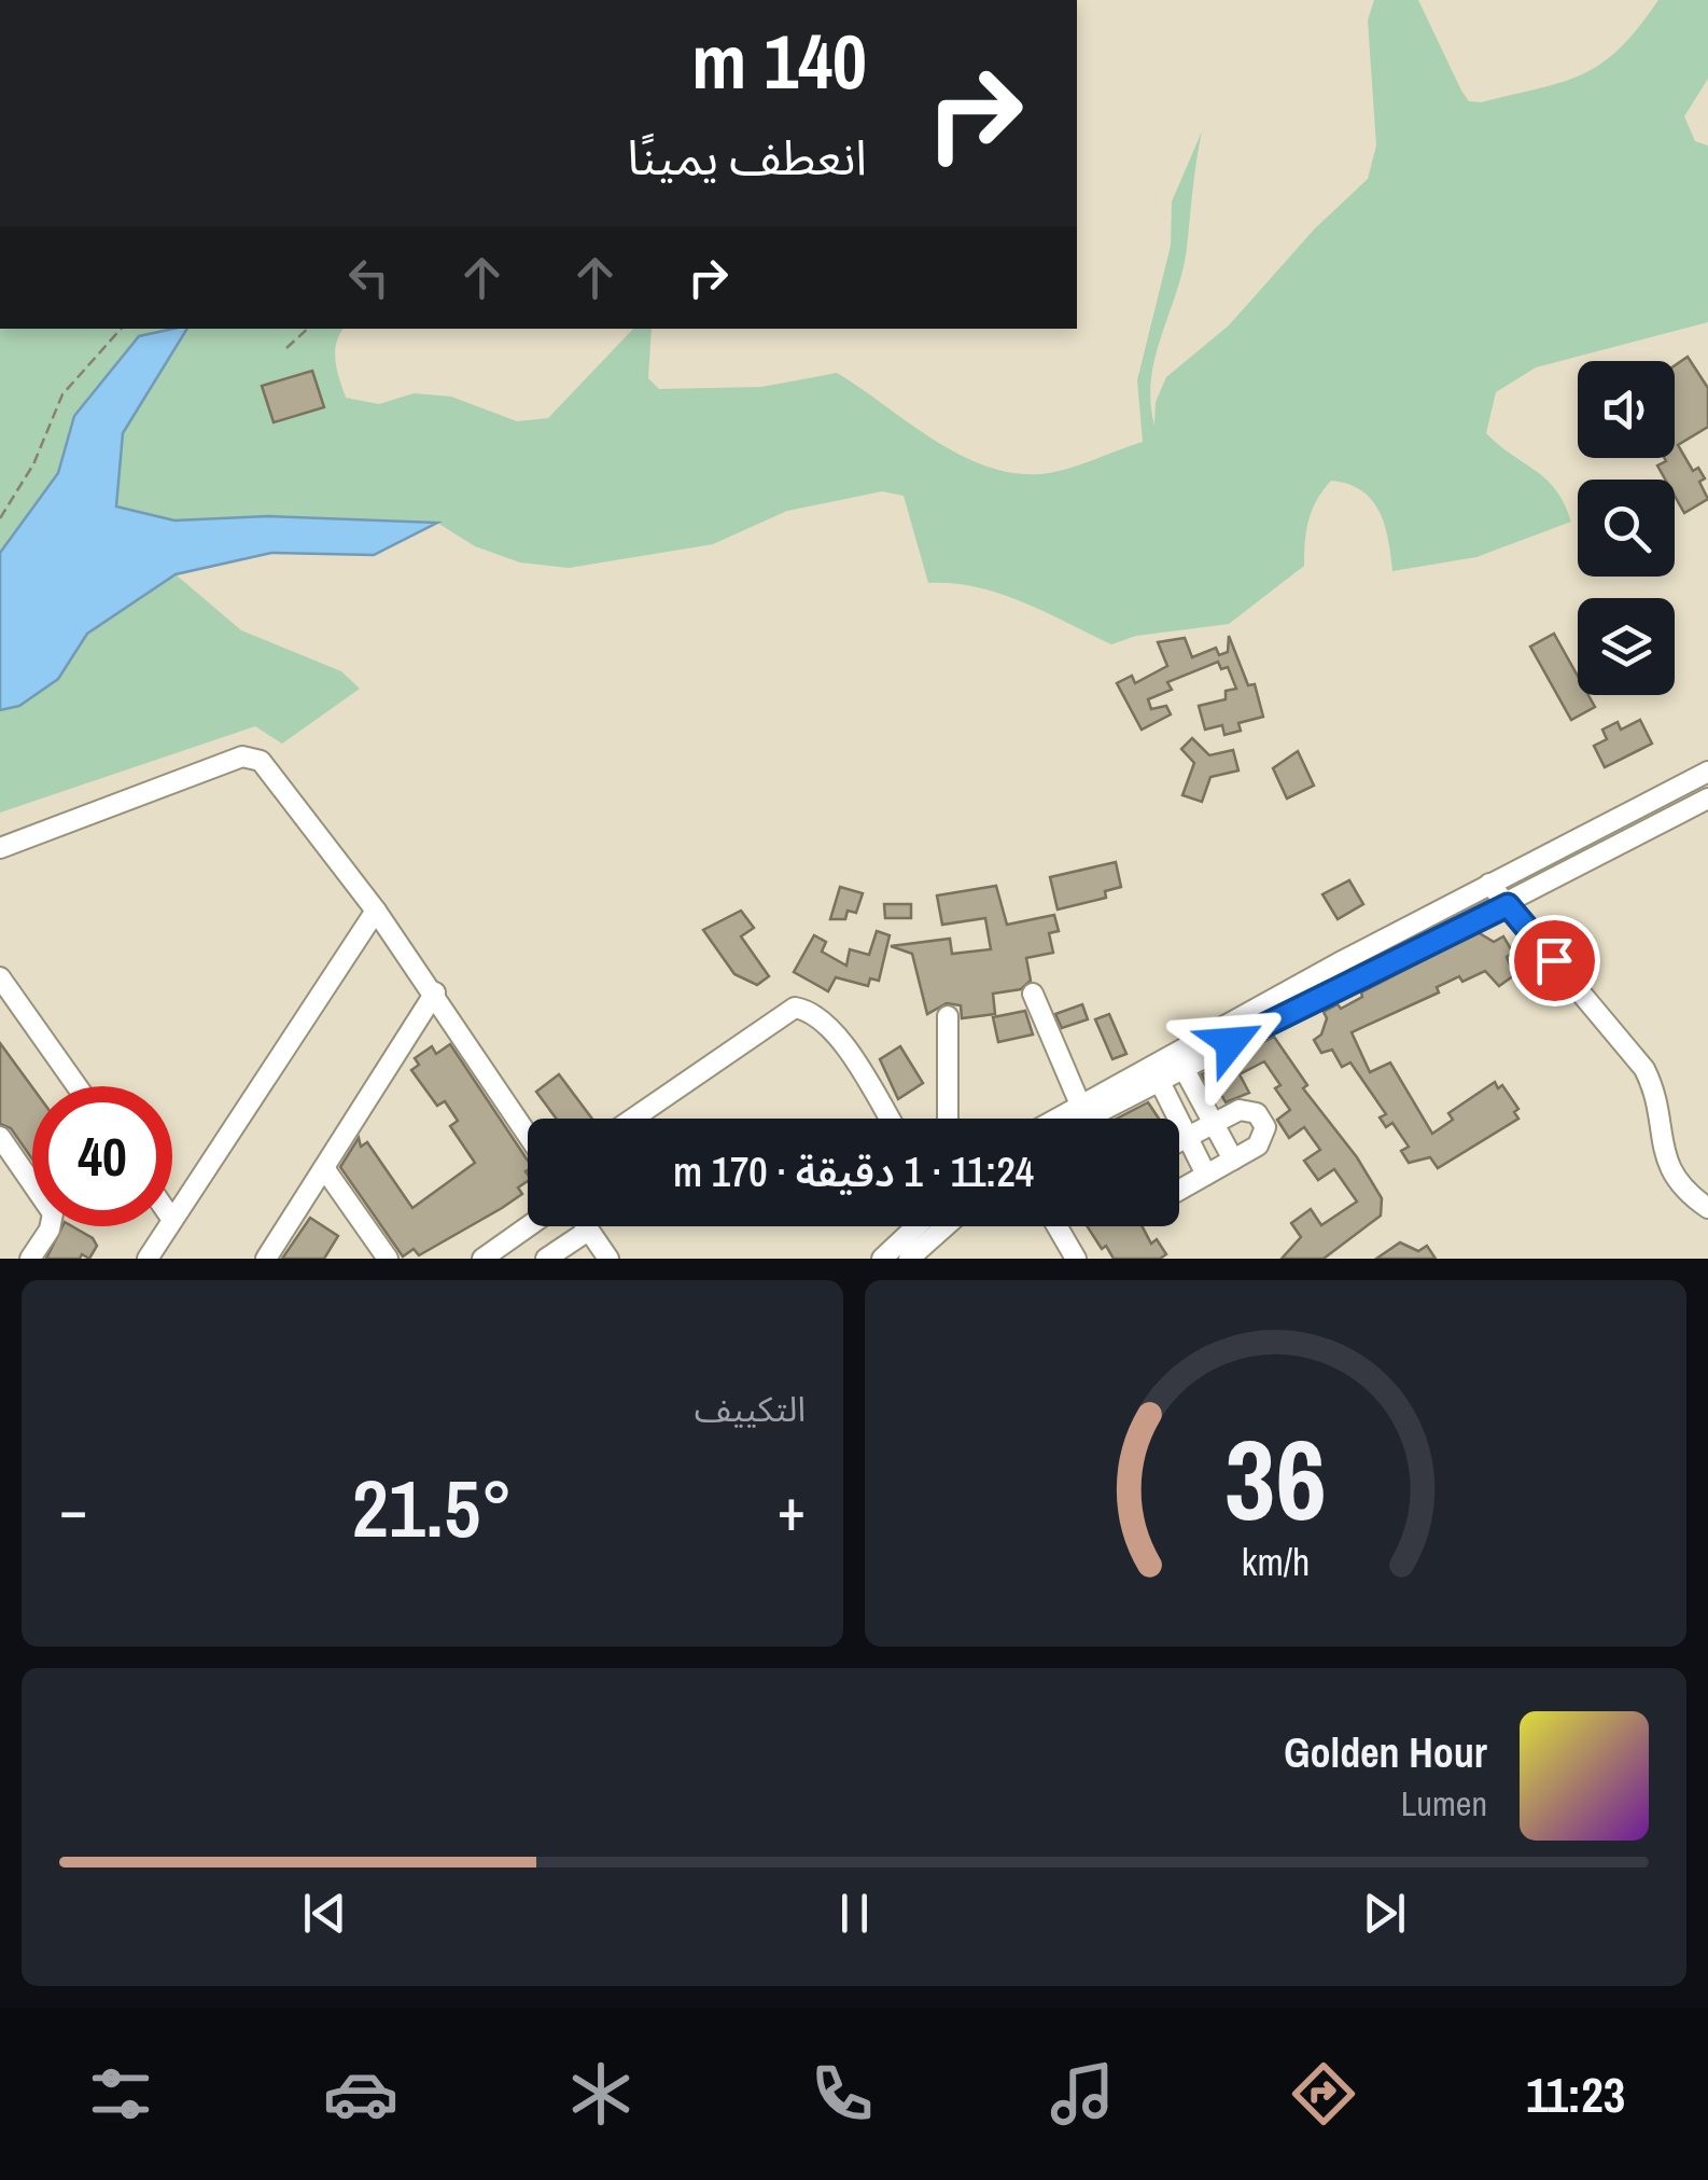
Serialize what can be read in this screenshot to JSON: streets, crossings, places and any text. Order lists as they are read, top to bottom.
{
  "page": {
    "turn": ["140 m", "انعطف يمينًا"],
    "limit": "40",
    "trip": "11:24 · 1 دقيقة · 170 m",
    "tile": "التكييف",
    "heat": ["−", "21.5°", "+"],
    "song": ["Golden Hour", "Lumen"],
    "tabs": "11:23",
    "gauge": ["36", "km/h"]
  }
}
